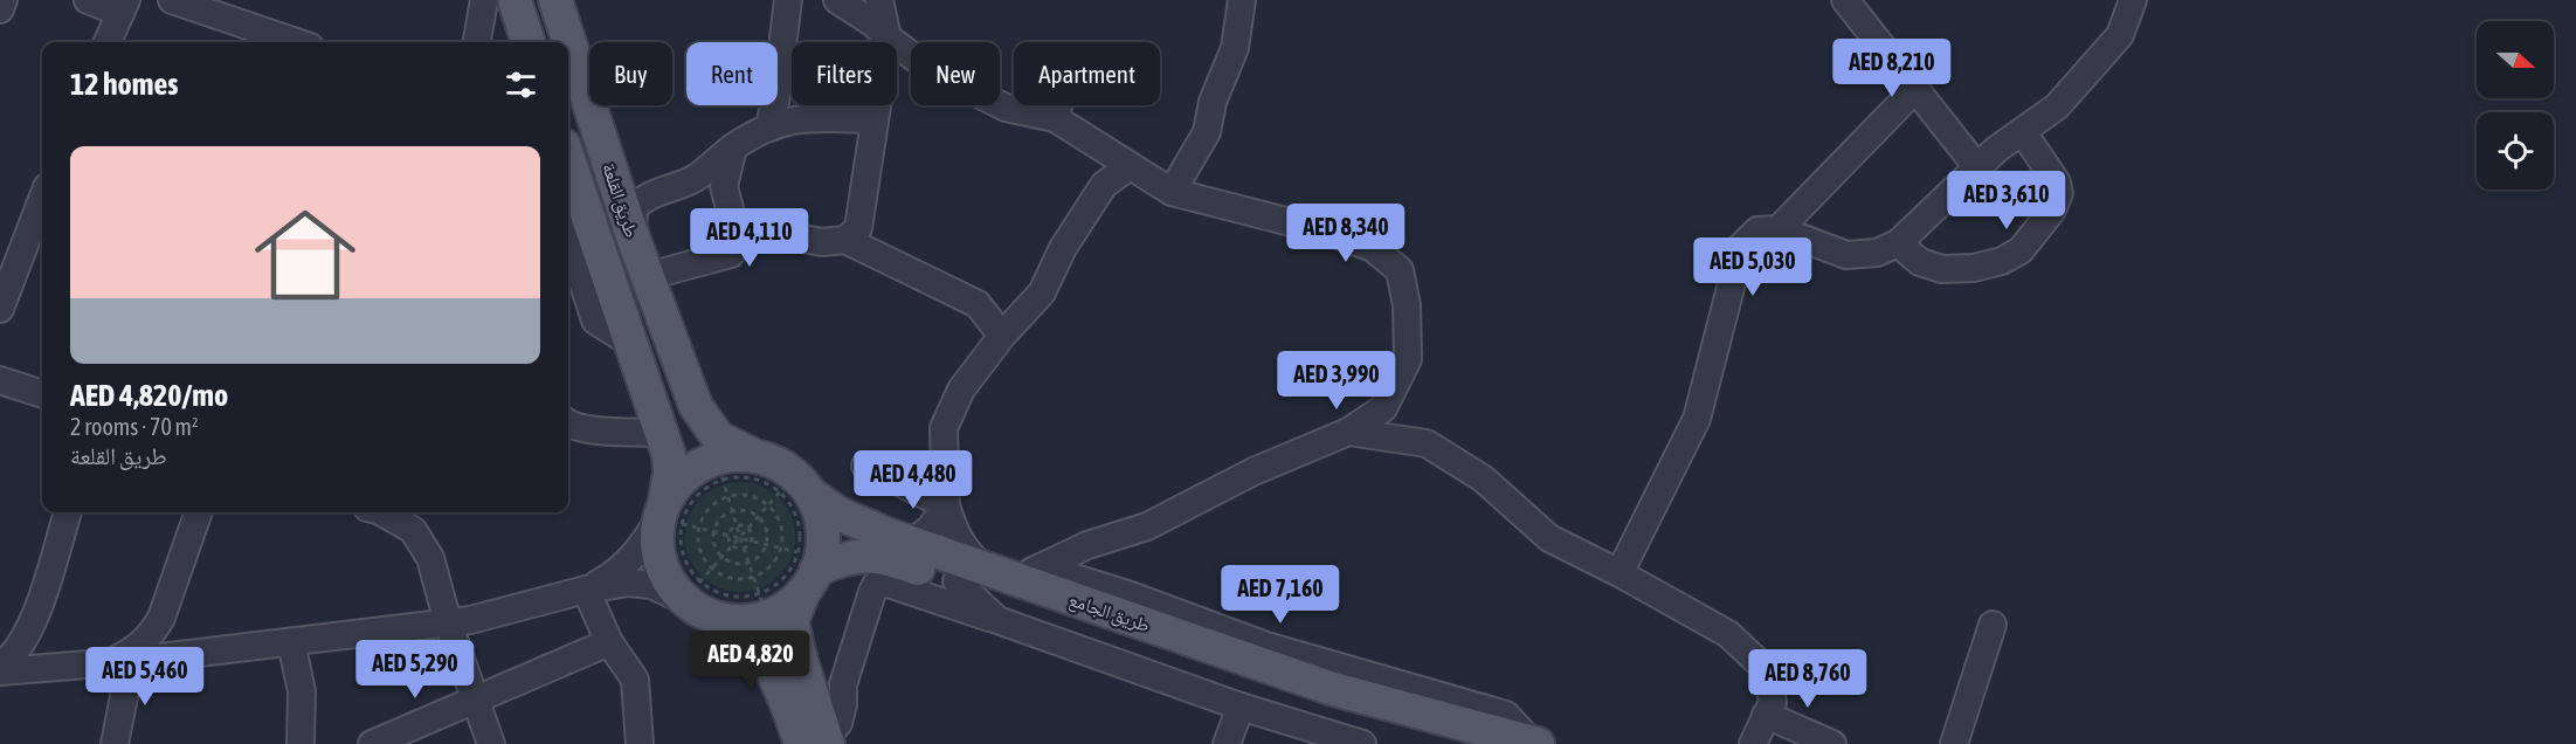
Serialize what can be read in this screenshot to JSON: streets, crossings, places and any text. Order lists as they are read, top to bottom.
{
  "streets": {
    "main road": ["طريق القلعة", "طريق الجامع"]
  },
  "crossings": [
    ["طريق القلعة", "طريق الجامع"]
  ],
  "north": "right",
  "page": {
    "price": [
      "AED 8,210",
      "AED 3,610",
      "AED 8,340",
      "AED 4,110",
      "AED 5,030",
      "AED 3,990",
      "AED 4,480",
      "AED 7,160",
      "AED 4,820",
      "AED 5,290",
      "AED 5,460",
      "AED 8,760"
    ],
    "chip": [
      "Buy",
      "Rent",
      "Filters",
      "New",
      "Apartment"
    ],
    "heading": "12 homes",
    "list": [
      {
        "name": "AED 4,820/mo",
        "note": "2 rooms · 70 m² · طريق القلعة"
      }
    ]
  }
}
